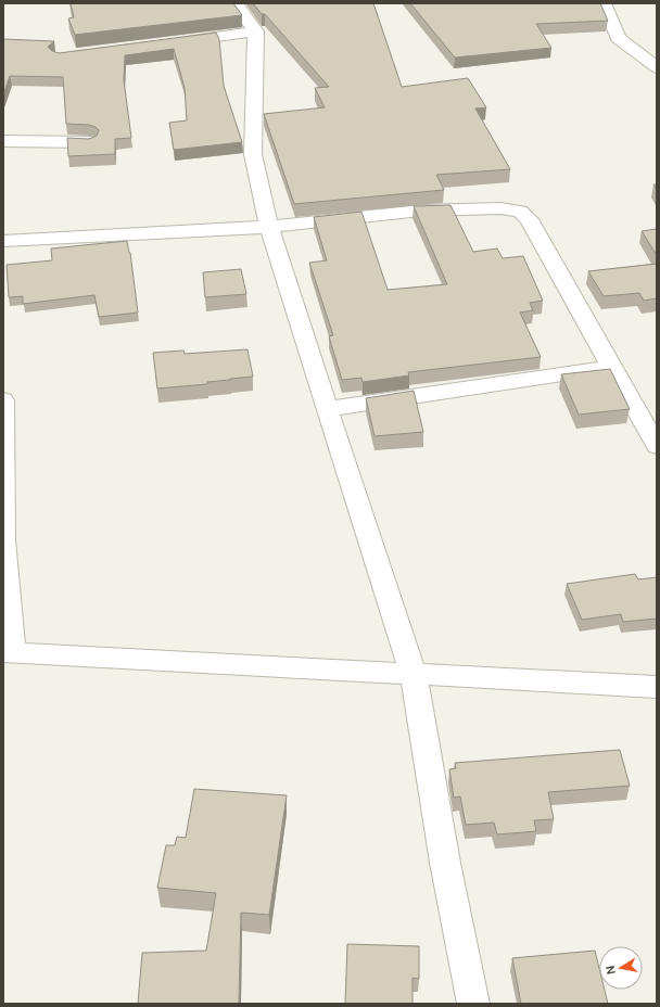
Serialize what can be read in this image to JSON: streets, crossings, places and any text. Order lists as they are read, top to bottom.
{
  "north": "left"
}
